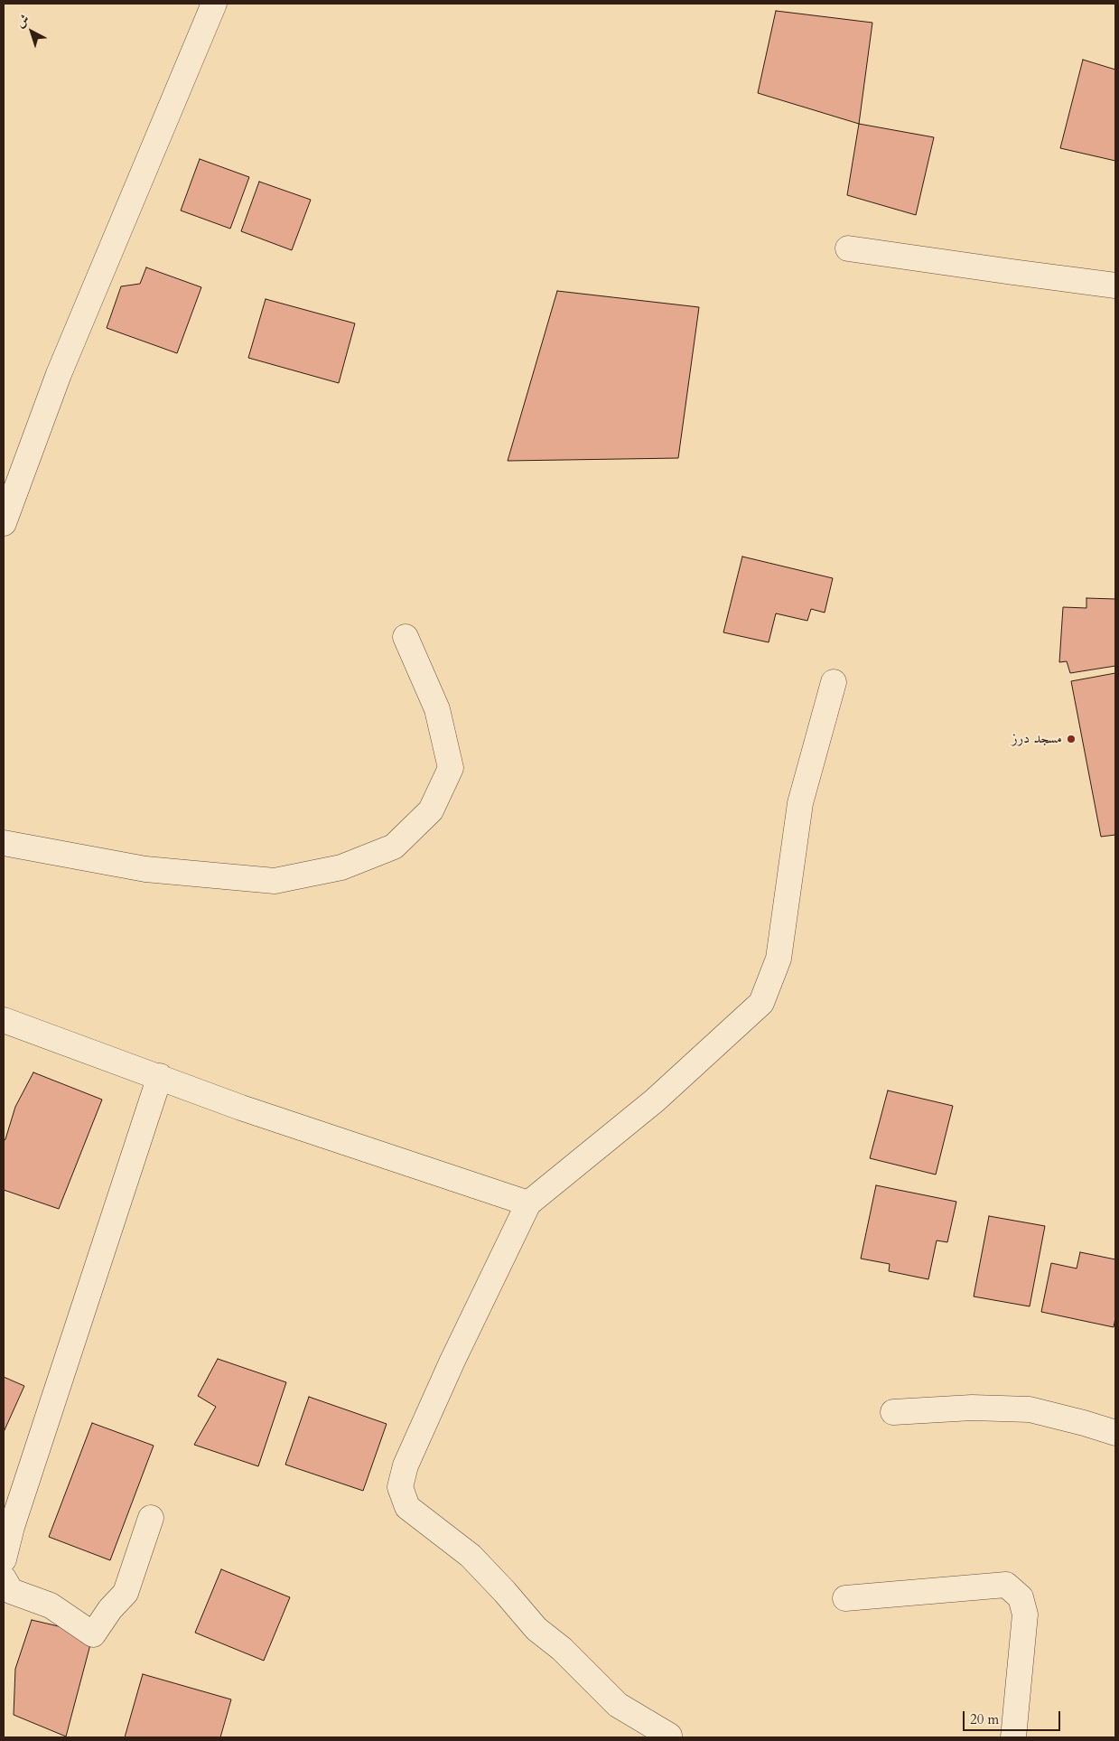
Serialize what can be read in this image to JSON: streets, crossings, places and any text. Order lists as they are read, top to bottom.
{
  "places": ["مسجد درز"],
  "scale_bar": "20 m",
  "north": "top left"
}
